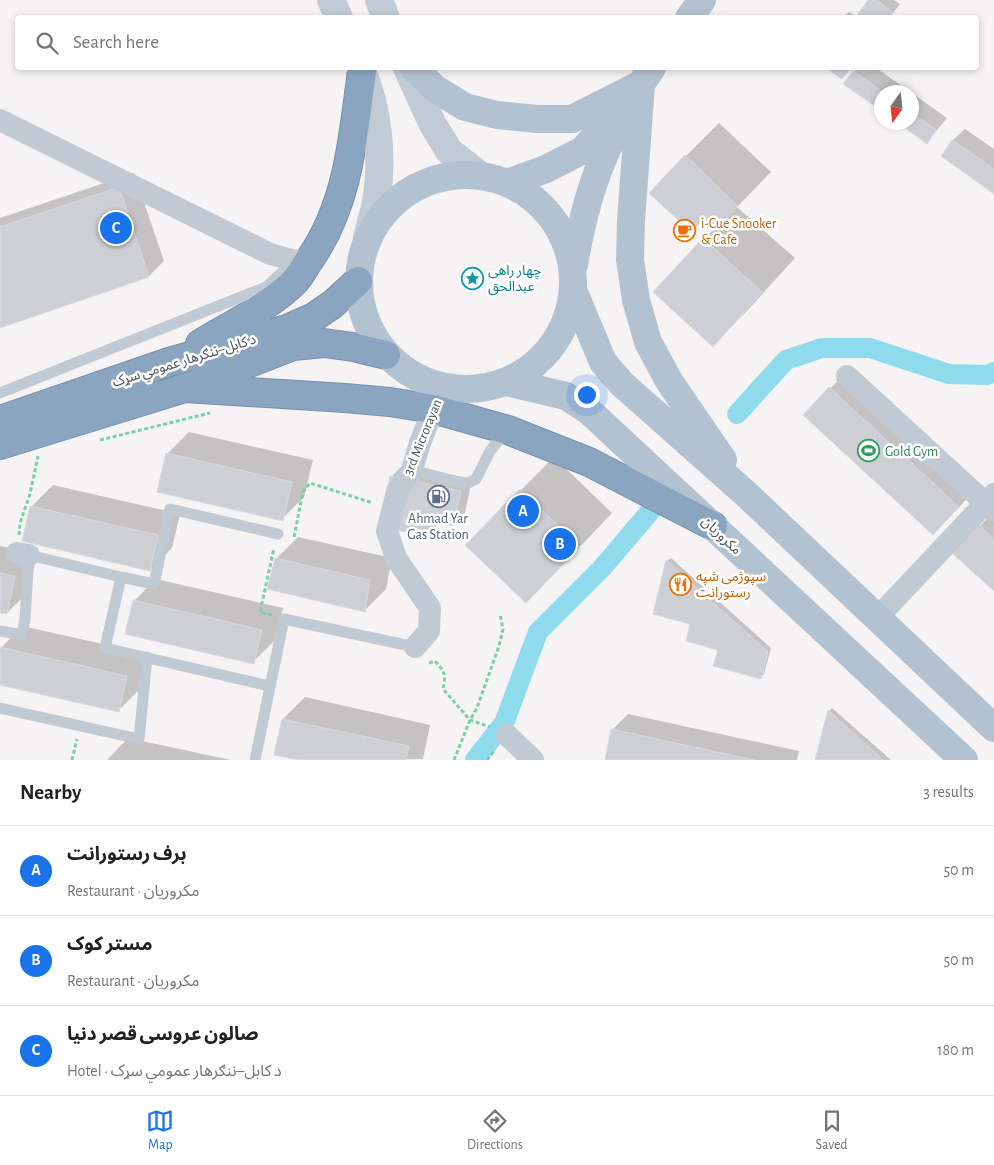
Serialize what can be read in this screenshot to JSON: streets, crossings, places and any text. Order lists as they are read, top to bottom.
{
  "streets": {
    "highway": ["د کابل–ننګرهار عمومي سړک"],
    "main road": ["مکروریان"],
    "street": ["3rd Microrayan"]
  },
  "places": {
    "cafe": ["i-Cue Snooker & Cafe"],
    "place": ["چهار راهی عبدالحق"],
    "sports": ["Gold Gym"],
    "fuel station": ["Ahmad Yar Gas Station"],
    "restaurant": ["سپوژمی شپه رستورانت"]
  },
  "north": "bottom",
  "page": {
    "search": "Search here",
    "pins": ["C", "A", "B"],
    "heading": ["Nearby", "3 results"],
    "list": [
      {
        "mark": "A",
        "name": "برف رستورانت",
        "note": "Restaurant · مکروریان",
        "value": "50 m"
      },
      {
        "mark": "B",
        "name": "مستر کوک",
        "note": "Restaurant · مکروریان",
        "value": "50 m"
      },
      {
        "mark": "C",
        "name": "صالون عروسی قصر دنیا",
        "note": "Hotel · د کابل–ننګرهار عمومي سړک",
        "value": "180 m"
      }
    ],
    "nav": ["Map", "Directions", "Saved"]
  }
}
